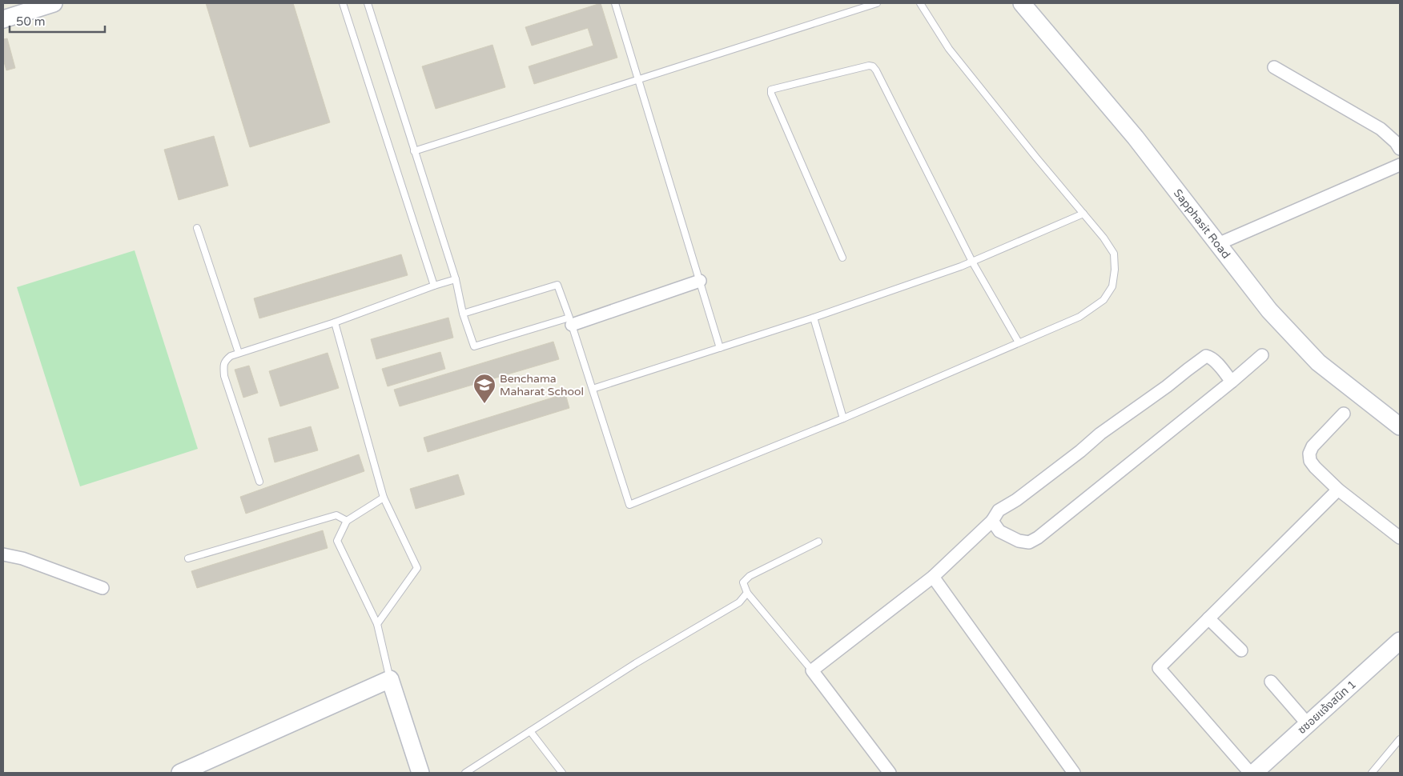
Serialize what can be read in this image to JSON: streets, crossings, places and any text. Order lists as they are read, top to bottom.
{
  "streets": {
    "street": ["Sapphasit Road", "ซซอยแจ้งสนิท 1"]
  },
  "places": {
    "school or university": ["Benchama Maharat School"]
  },
  "scale_bar": "50 m"
}
